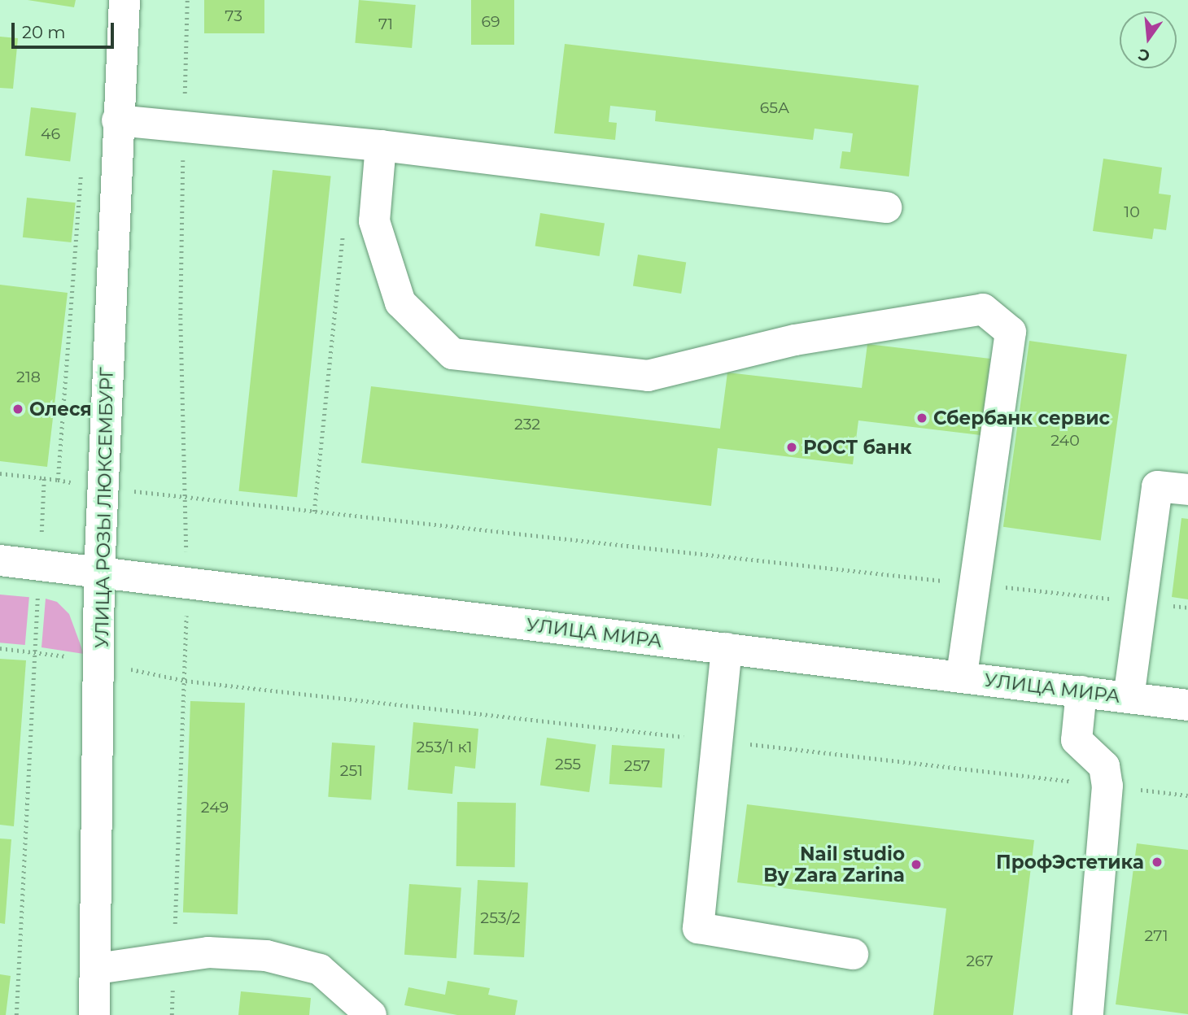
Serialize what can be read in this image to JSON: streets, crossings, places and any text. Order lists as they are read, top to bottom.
{
  "streets": {
    "main road": ["УЛИЦА РОЗЫ ЛЮКСЕМБУРГ", "УЛИЦА МИРА"]
  },
  "crossings": [
    ["УЛИЦА РОЗЫ ЛЮКСЕМБУРГ", "УЛИЦА МИРА"]
  ],
  "places": [
    "Олеся",
    "Сбербанк сервис",
    "РОСТ банк",
    "ПрофЭстетика",
    "Nail studio By Zara Zarina"
  ],
  "house_numbers": [
    "73",
    "69",
    "71",
    "65А",
    "46",
    "10",
    "218",
    "232",
    "240",
    "253/1 к1",
    "255",
    "257",
    "251",
    "249",
    "253/2",
    "271",
    "267"
  ],
  "scale_bar": "20 m",
  "north": "bottom"
}
